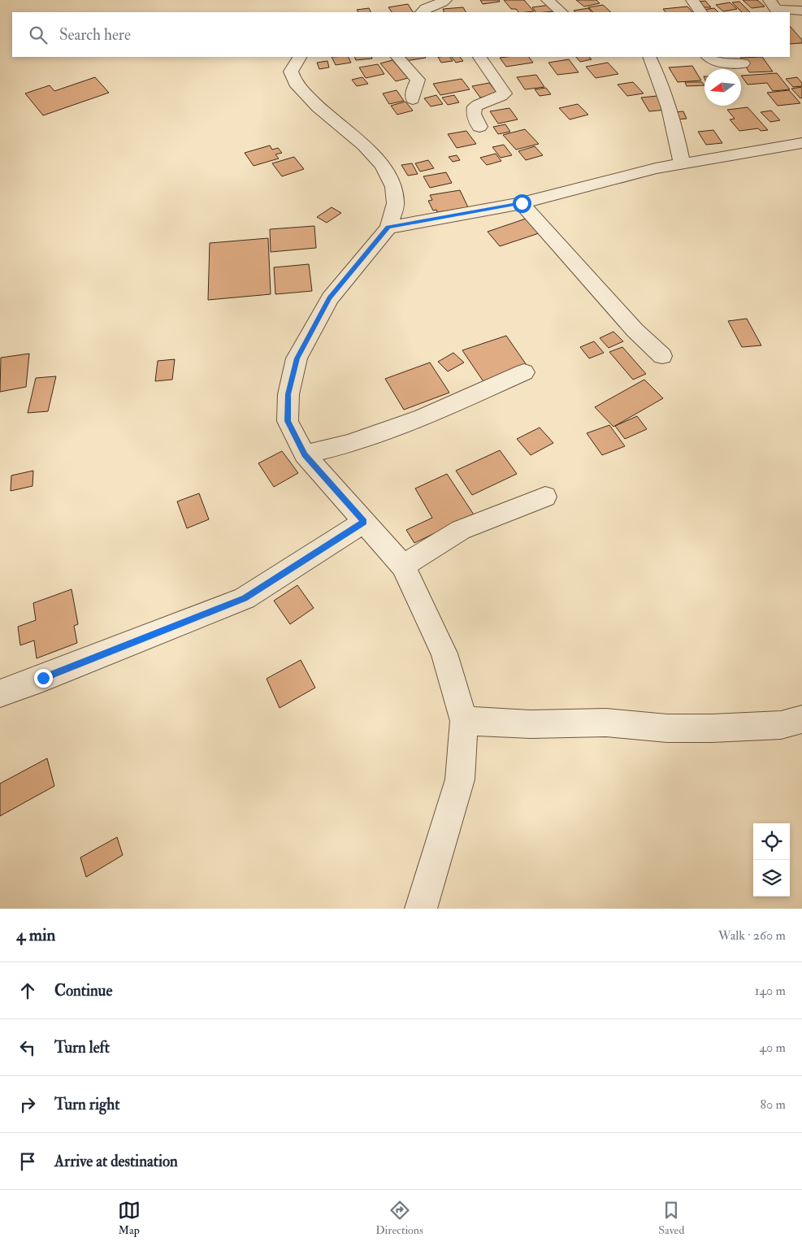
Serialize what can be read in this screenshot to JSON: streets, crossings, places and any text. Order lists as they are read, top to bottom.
{
  "north": "left",
  "page": {
    "search": "Search here",
    "heading": ["4 min", "Walk · 260 m"],
    "list": [
      ["Continue", "140 m"],
      ["Turn left", "40 m"],
      ["Turn right", "80 m"],
      "Arrive at destination"
    ],
    "nav": ["Map", "Directions", "Saved"]
  }
}
